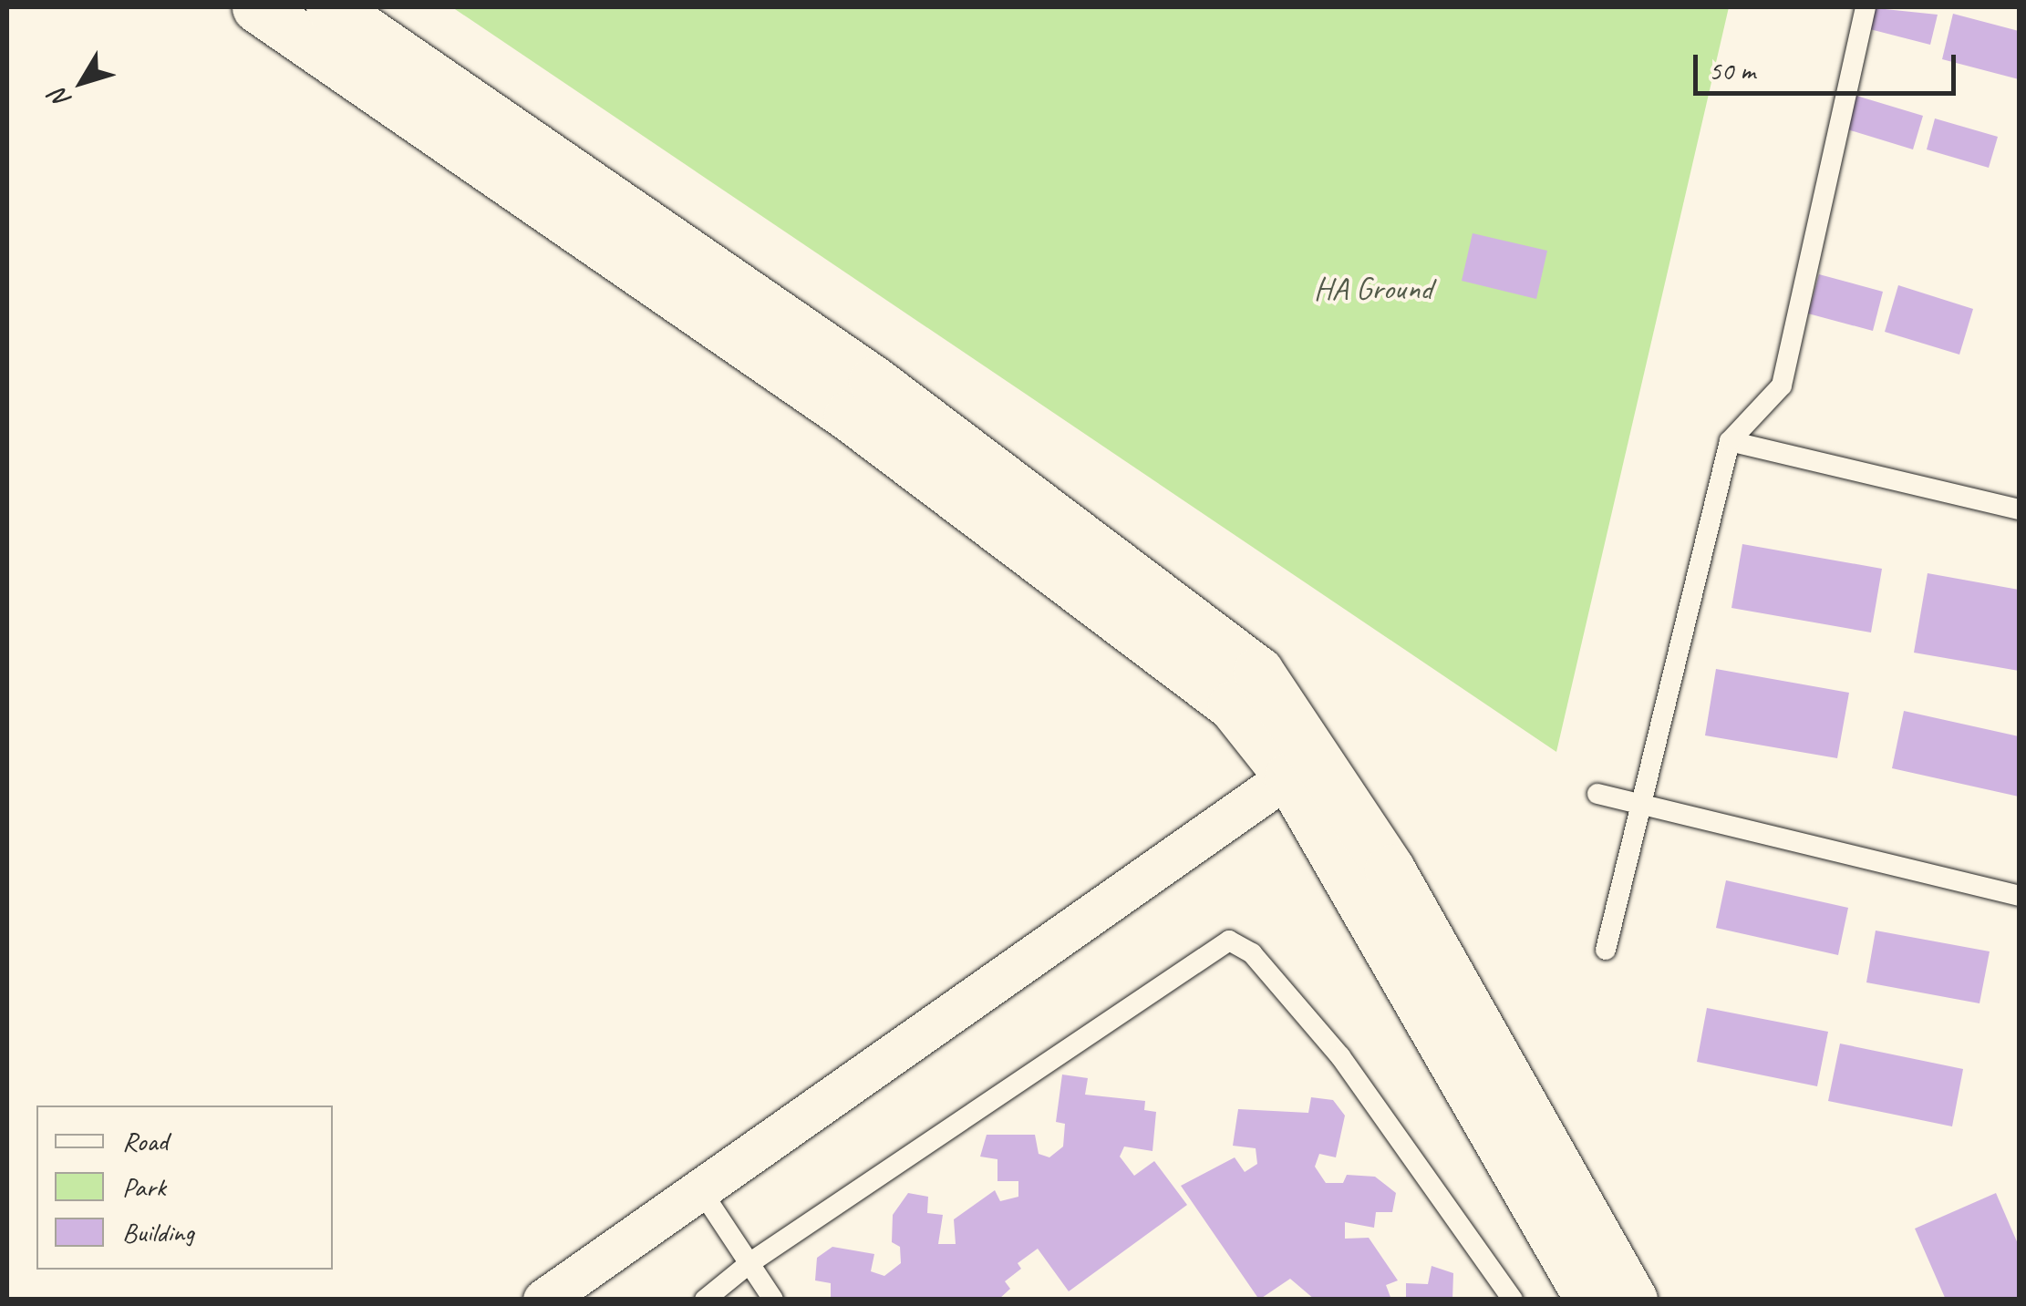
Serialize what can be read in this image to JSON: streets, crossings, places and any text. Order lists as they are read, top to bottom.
{
  "parks": ["HA Ground"],
  "legend": ["Road", "Park", "Building"],
  "scale_bar": "50 m",
  "north": "bottom left"
}
